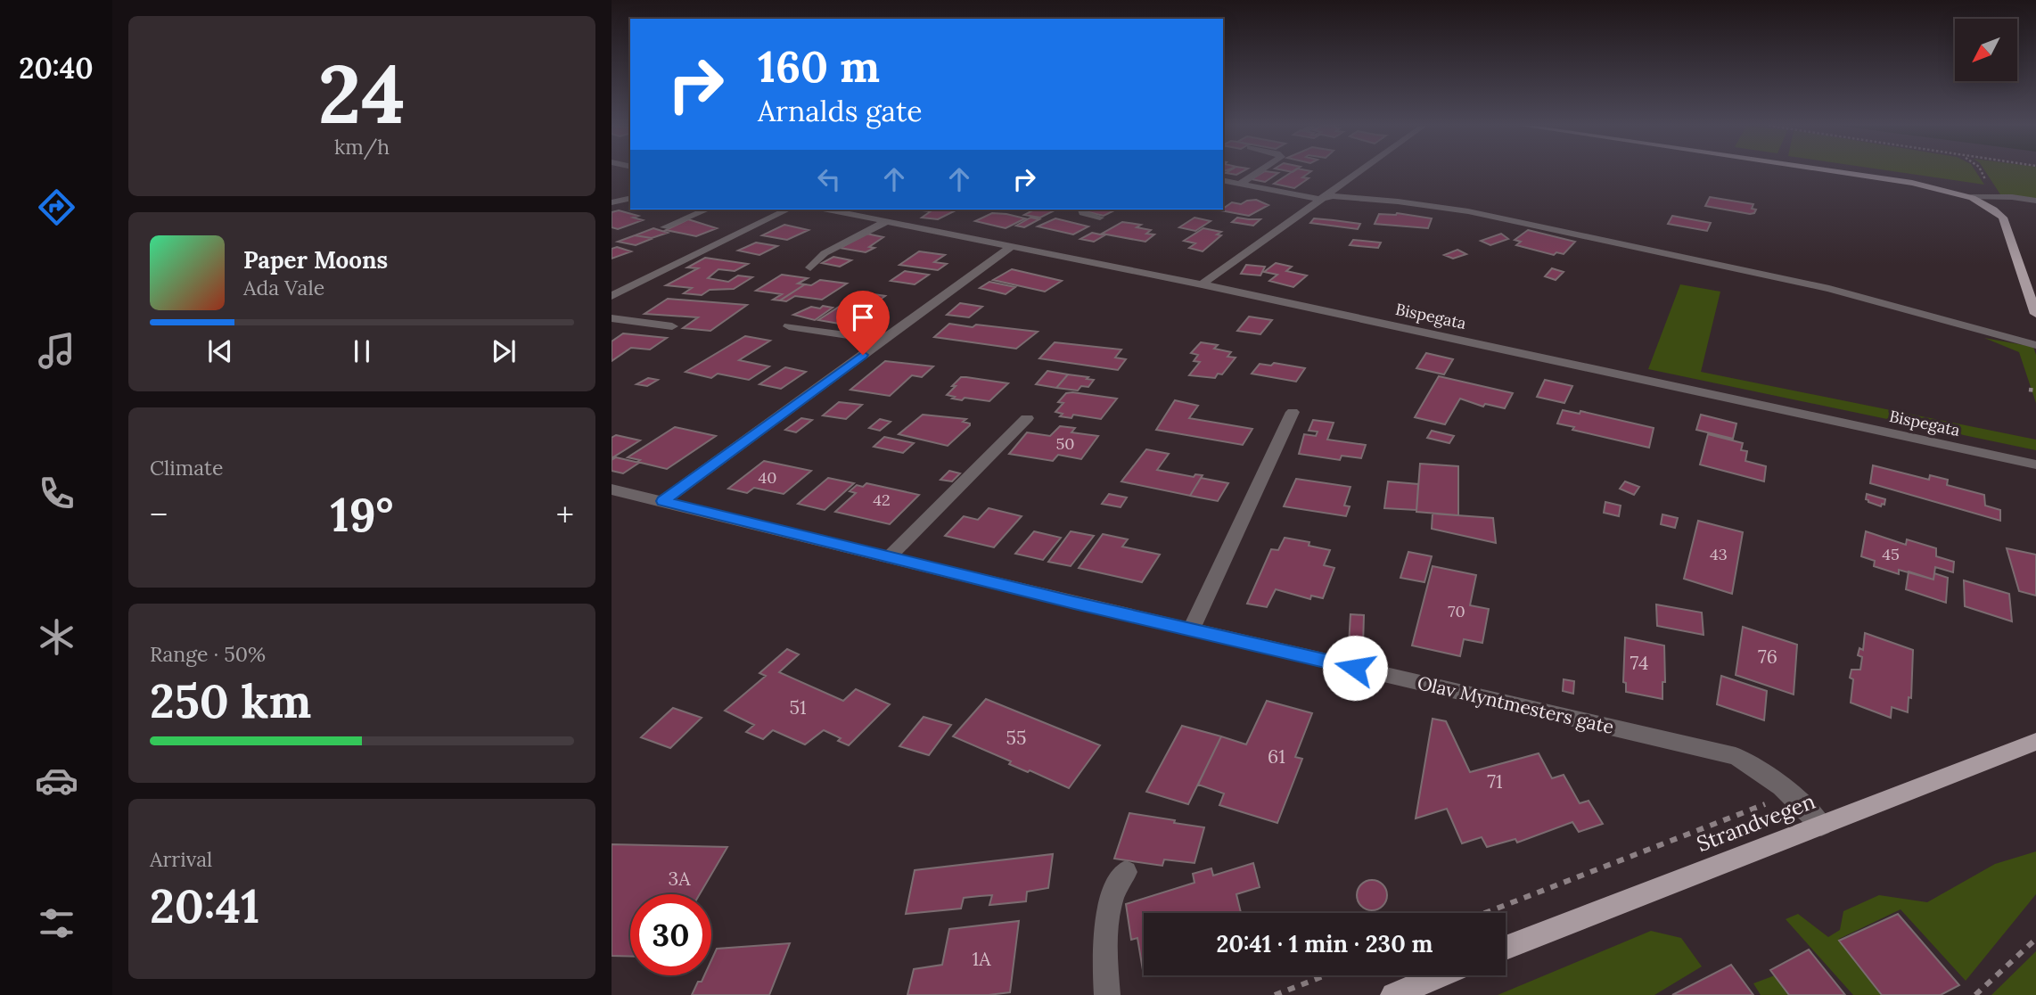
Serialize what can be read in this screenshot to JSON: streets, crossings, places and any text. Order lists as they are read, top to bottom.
{
  "streets": {
    "main road": ["Strandvegen"],
    "street": ["Bispegata", "Olav Myntmesters gate"]
  },
  "crossings": [
    ["Olav Myntmesters gate", "Strandvegen"]
  ],
  "house_numbers": [
    "50",
    "40",
    "42",
    "43",
    "45",
    "70",
    "76",
    "74",
    "51",
    "55",
    "61",
    "71",
    "3A",
    "1A"
  ],
  "north": "bottom left",
  "page": {
    "tabs": "20:40",
    "tile": [
      ["24", "km/h"],
      "Climate",
      ["Range · 50%", "250 km"],
      ["Arrival", "20:41"]
    ],
    "turn": ["160 m", "Arnalds gate"],
    "song": ["Paper Moons", "Ada Vale"],
    "heat": ["−", "19°", "+"],
    "limit": "30",
    "trip": "20:41 · 1 min · 230 m"
  }
}
